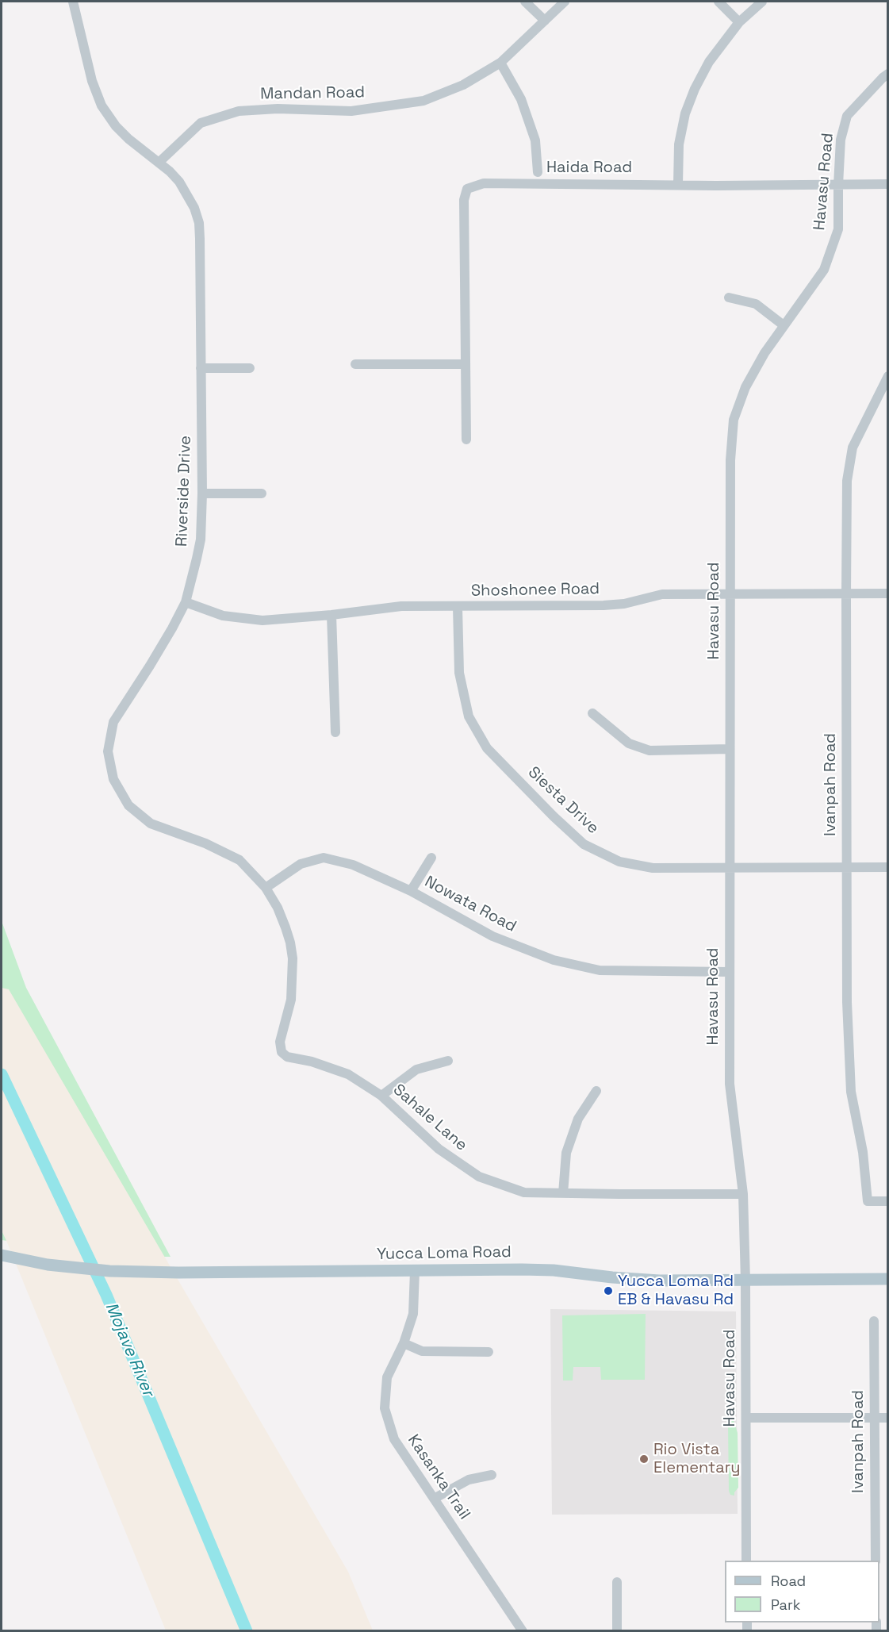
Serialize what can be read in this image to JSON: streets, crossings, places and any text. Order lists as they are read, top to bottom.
{
  "streets": {
    "main road": ["Yucca Loma Road"],
    "street": [
      "Mandan Road",
      "Haida Road",
      "Havasu Road",
      "Riverside Drive",
      "Shoshonee Road",
      "Ivanpah Road",
      "Siesta Drive",
      "Nowata Road",
      "Sahale Lane",
      "Kasanka Trail"
    ]
  },
  "crossings": [
    ["Mandan Road", "Riverside Drive"],
    ["Haida Road", "Havasu Road"],
    ["Havasu Road", "Shoshonee Road"],
    ["Havasu Road", "Siesta Drive"],
    ["Havasu Road", "Nowata Road"],
    ["Havasu Road", "Sahale Lane"],
    ["Havasu Road", "Yucca Loma Road"],
    ["Riverside Drive", "Shoshonee Road"],
    ["Riverside Drive", "Nowata Road"],
    ["Riverside Drive", "Sahale Lane"],
    ["Shoshonee Road", "Ivanpah Road"],
    ["Shoshonee Road", "Siesta Drive"],
    ["Ivanpah Road", "Siesta Drive"],
    ["Yucca Loma Road", "Kasanka Trail"]
  ],
  "water": ["Mojave River"],
  "places": ["Yucca Loma Rd EB & Havasu Rd", "Rio Vista Elementary"],
  "legend": ["Road", "Park"]
}
